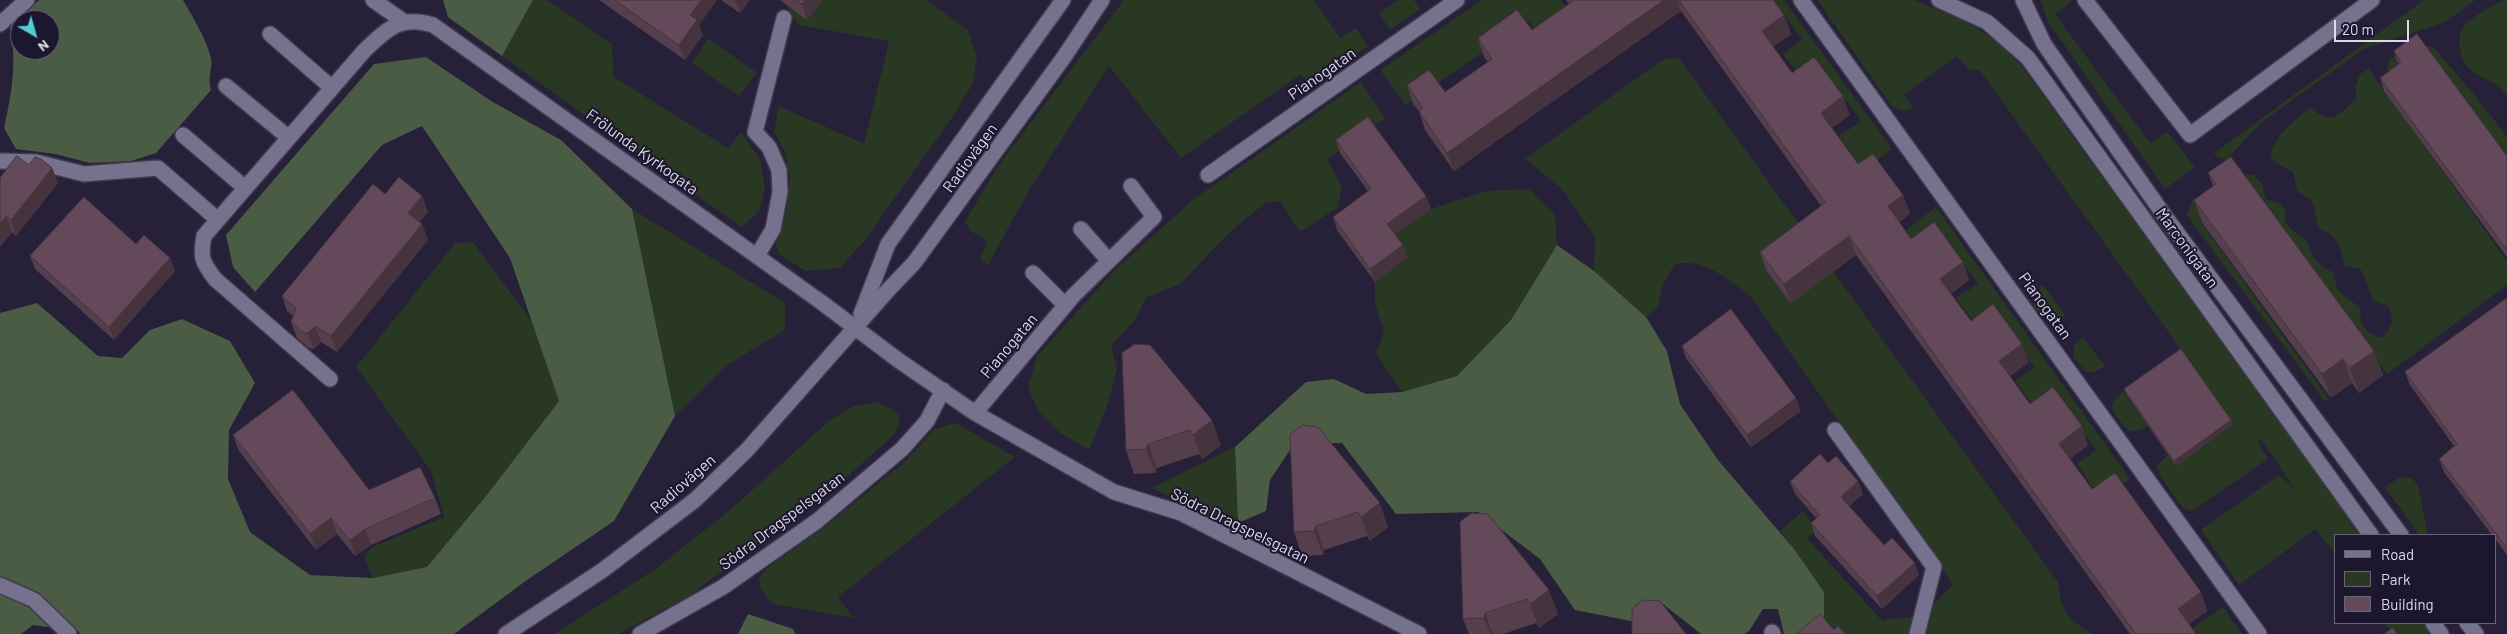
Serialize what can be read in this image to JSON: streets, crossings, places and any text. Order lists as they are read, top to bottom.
{
  "streets": {
    "street": [
      "Pianogatan",
      "Frölunda Kyrkogata",
      "Radiovägen",
      "Marconigatan",
      "Södra Dragspelsgatan"
    ]
  },
  "crossings": [
    ["Pianogatan", "Södra Dragspelsgatan"],
    ["Frölunda Kyrkogata", "Radiovägen"],
    ["Frölunda Kyrkogata", "Södra Dragspelsgatan"],
    ["Radiovägen", "Södra Dragspelsgatan"]
  ],
  "legend": ["Road", "Park", "Building"],
  "scale_bar": "20 m",
  "north": "bottom right"
}
